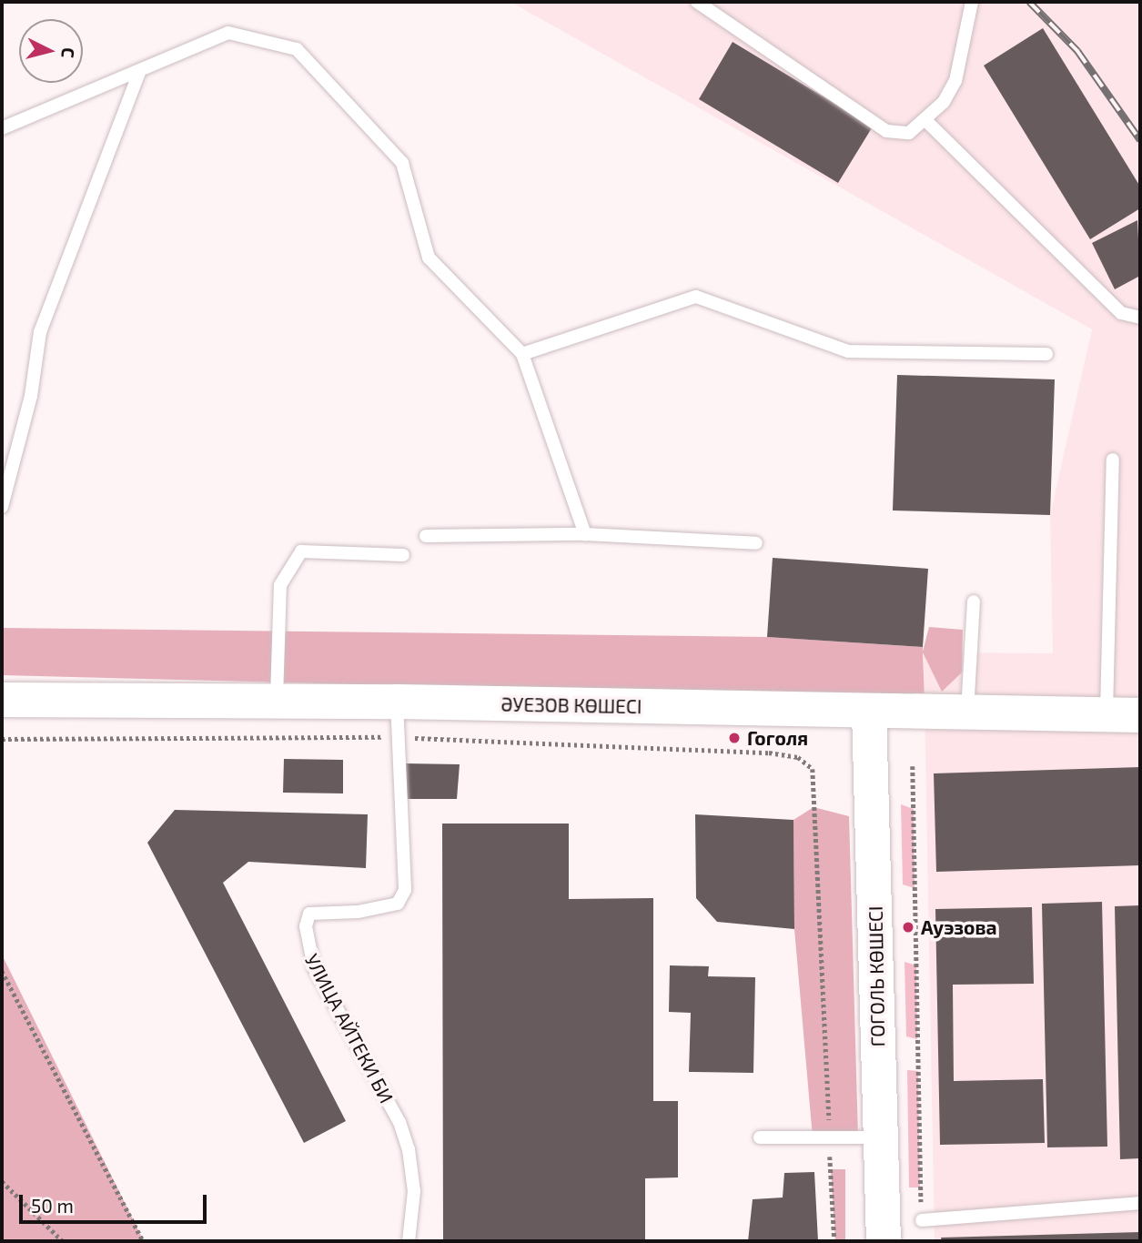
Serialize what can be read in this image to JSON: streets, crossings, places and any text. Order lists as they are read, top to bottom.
{
  "streets": {
    "main road": ["ӘУЕЗОВ КӨШЕСІ", "ГОГОЛЬ КӨШЕСІ"],
    "lane": ["УЛИЦА АЙТЕКИ БИ"]
  },
  "crossings": [
    ["ӘУЕЗОВ КӨШЕСІ", "ГОГОЛЬ КӨШЕСІ"],
    ["ӘУЕЗОВ КӨШЕСІ", "УЛИЦА АЙТЕКИ БИ"]
  ],
  "places": ["Гоголя", "Ауэзова"],
  "scale_bar": "50 m",
  "north": "right"
}
